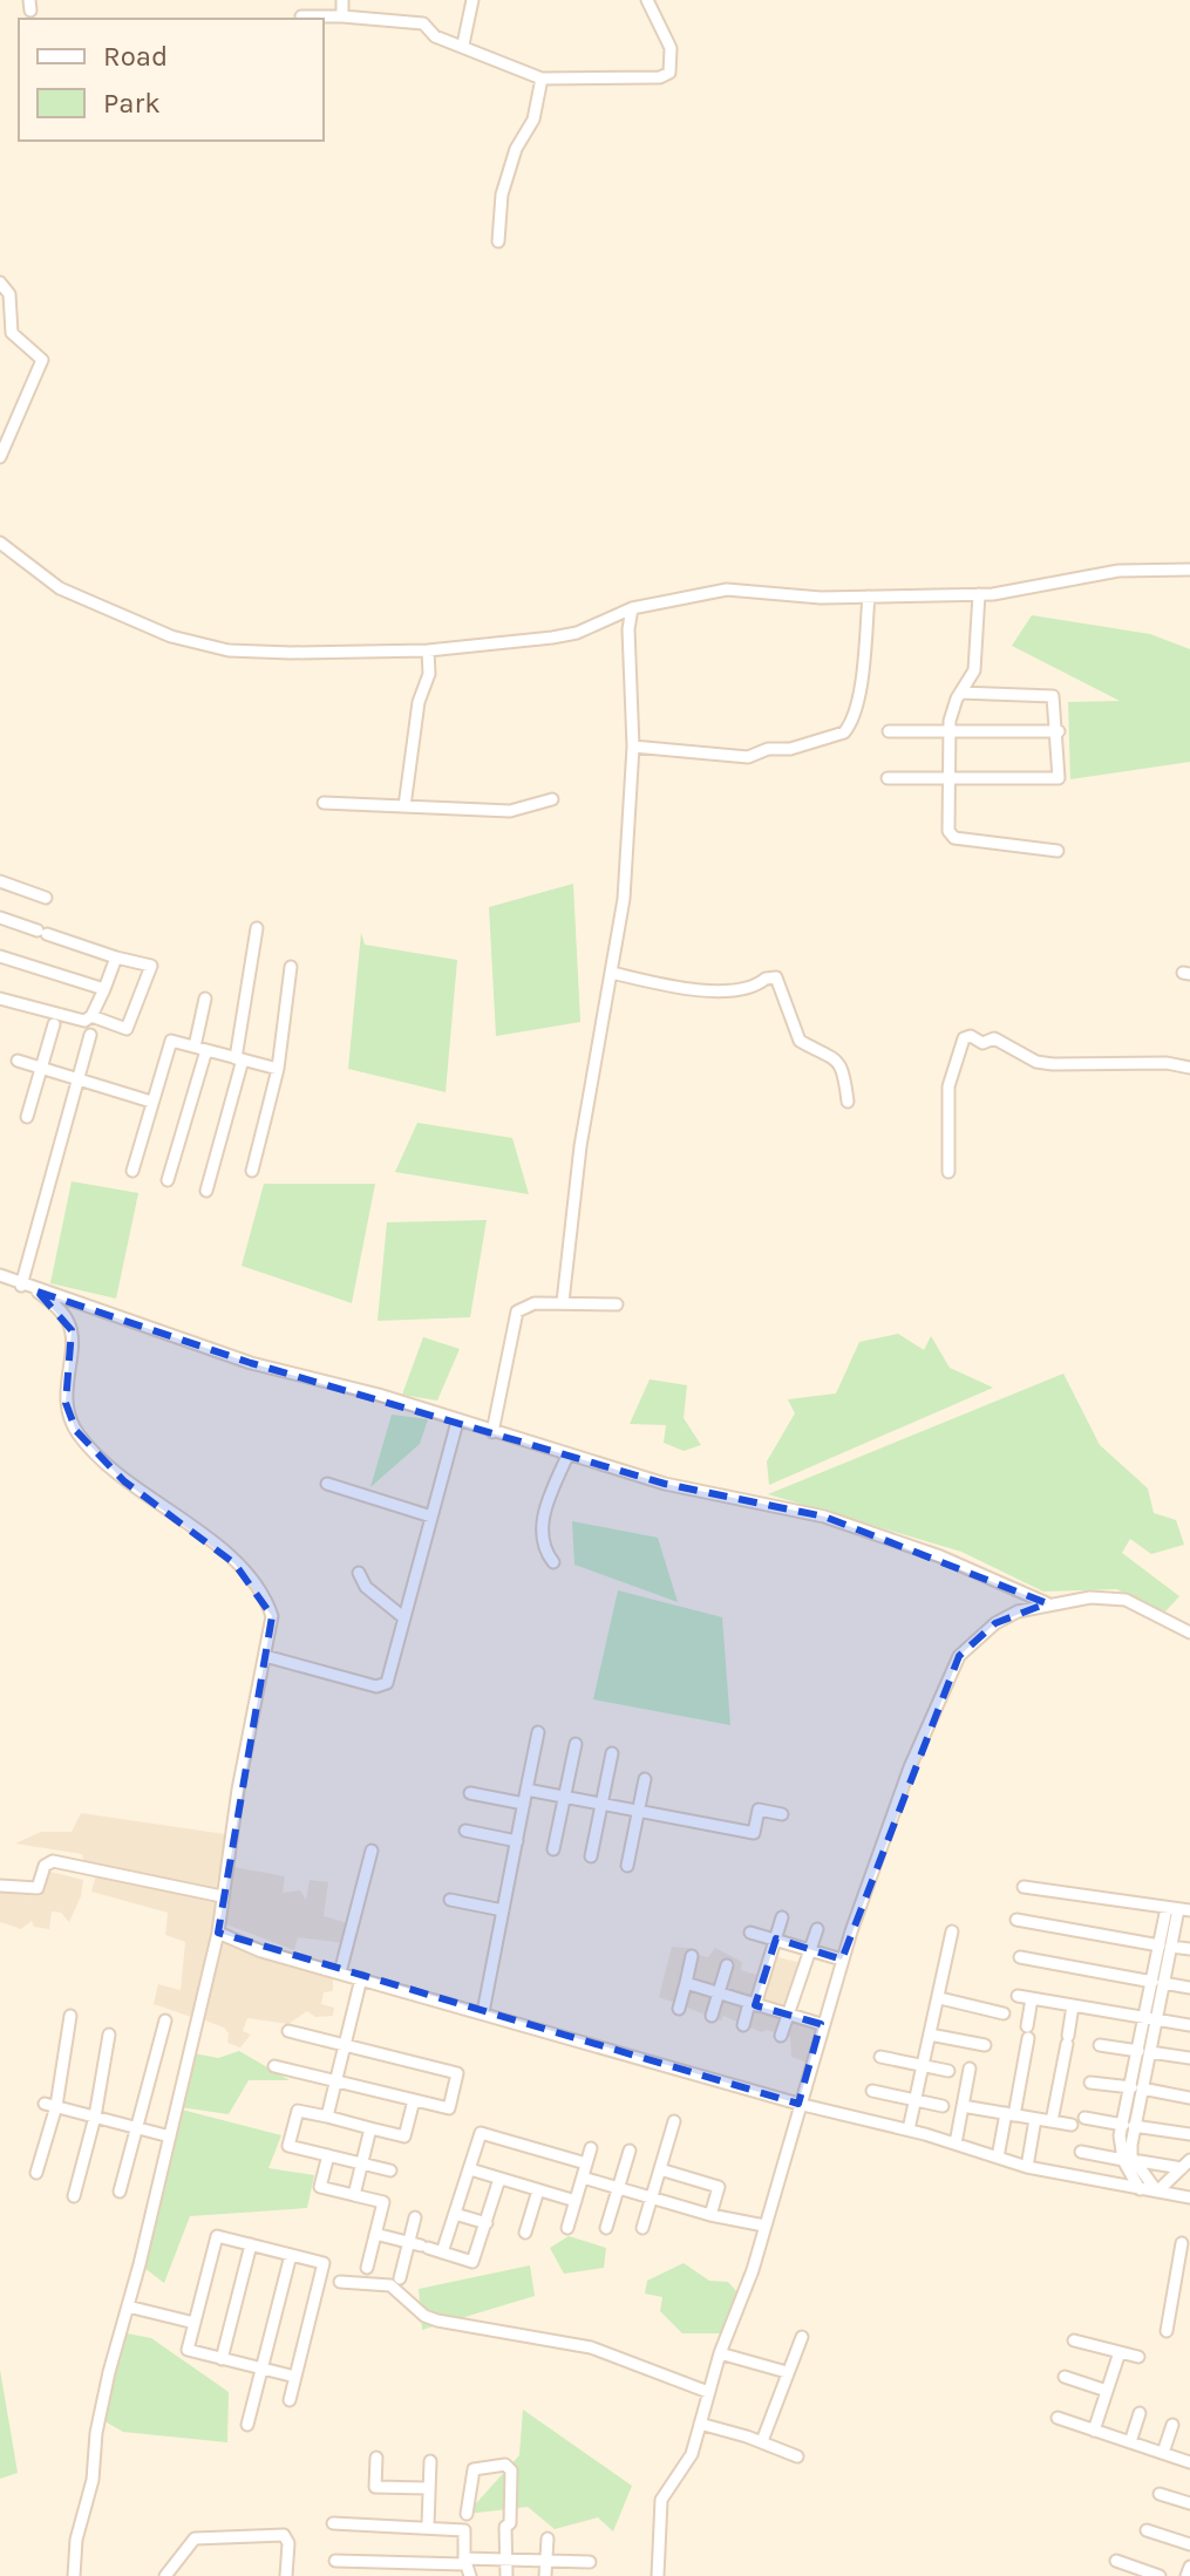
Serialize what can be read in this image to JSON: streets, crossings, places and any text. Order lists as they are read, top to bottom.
{
  "legend": ["Road", "Park"]
}
